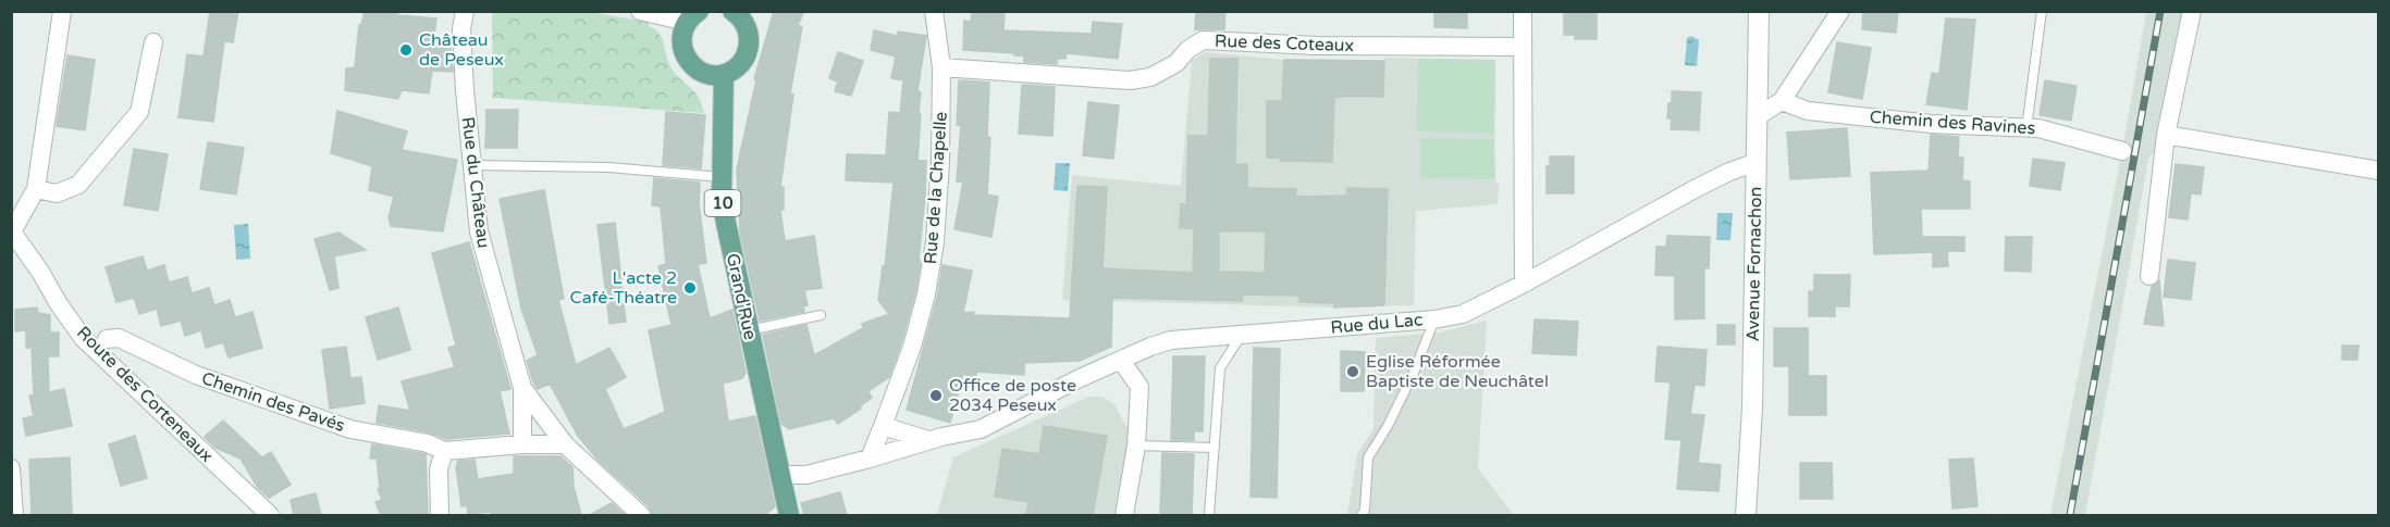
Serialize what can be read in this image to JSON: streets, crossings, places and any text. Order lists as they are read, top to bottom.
{
  "streets": {
    "main road": ["10", "Grand'Rue"],
    "street": [
      "Rue des Coteaux",
      "Chemin des Ravines",
      "Rue du Château",
      "Rue de la Chapelle",
      "Avenue Fornachon",
      "Rue du Lac",
      "Route des Corteneaux",
      "Chemin des Pavés"
    ]
  },
  "crossings": [
    ["Rue des Coteaux", "Rue de la Chapelle"],
    ["Rue de la Chapelle", "Rue du Lac"],
    ["Avenue Fornachon", "Rue du Lac"]
  ],
  "places": [
    "Château de Peseux",
    "L'acte 2 Café-Théatre",
    "Eglise Réformée Baptiste de Neuchâtel",
    "Office de poste 2034 Peseux"
  ]
}
